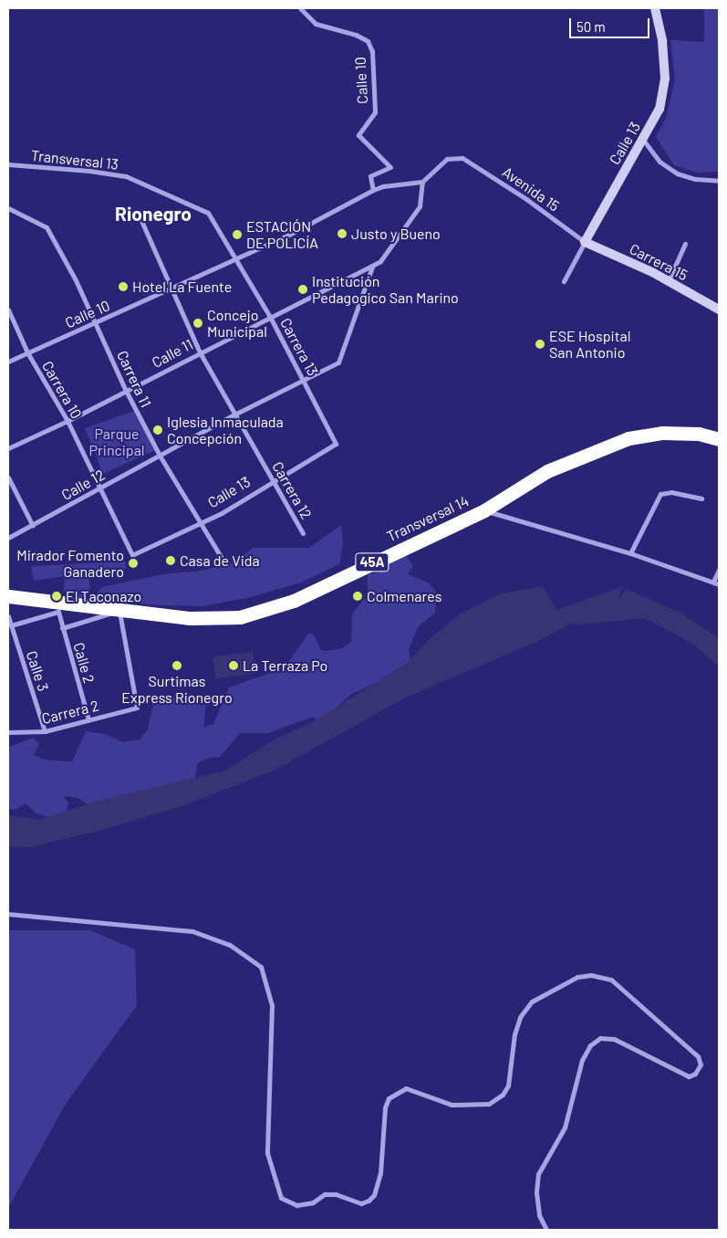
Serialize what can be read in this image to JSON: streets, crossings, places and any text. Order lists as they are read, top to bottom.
{
  "streets": {
    "highway": ["Transversal 14", "45A"],
    "street": [
      "Calle 10",
      "Calle 13",
      "Transversal 13",
      "Avenida 15",
      "Carrera 15",
      "Carrera 13",
      "Calle 11",
      "Carrera 11",
      "Carrera 10",
      "Calle 12",
      "Carrera 12",
      "Calle 2",
      "Calle 3",
      "Carrera 2"
    ]
  },
  "crossings": [
    ["Calle 10", "Avenida 15"],
    ["Calle 10", "Carrera 13"],
    ["Calle 10", "Carrera 11"],
    ["Calle 10", "Carrera 10"],
    ["Calle 10", "Carrera 12"],
    ["Calle 13", "Avenida 15"],
    ["Calle 13", "Carrera 15"],
    ["Calle 13", "Carrera 13"],
    ["Calle 13", "Carrera 11"],
    ["Calle 13", "Carrera 10"],
    ["Calle 13", "Carrera 12"],
    ["Transversal 13", "Carrera 13"],
    ["Avenida 15", "Carrera 15"],
    ["Carrera 13", "Calle 11"],
    ["Carrera 13", "Calle 12"],
    ["Calle 11", "Carrera 11"],
    ["Calle 11", "Carrera 10"],
    ["Calle 11", "Calle 12"],
    ["Calle 11", "Carrera 12"],
    ["Carrera 11", "Calle 12"],
    ["Carrera 10", "Calle 12"],
    ["Calle 12", "Carrera 12"],
    ["Transversal 14", "Carrera 2"],
    ["Calle 2", "Calle 3"],
    ["Calle 2", "Carrera 2"],
    ["Calle 3", "Carrera 2"]
  ],
  "districts": ["Rionegro"],
  "parks": ["Parque Principal"],
  "places": [
    "Justo y Bueno",
    "ESTACIÓN DE POLICÍA",
    "Hotel La Fuente",
    "Institución Pedagogico San Marino",
    "Concejo Municipal",
    "ESE Hospital San Antonio",
    "Iglesia Inmaculada Concepción",
    "Casa de Vida",
    "Mirador Fomento Ganadero",
    "El Taconazo",
    "Colmenares",
    "Surtimas Express Rionegro",
    "La Terraza Po"
  ],
  "scale_bar": "50 m"
}
